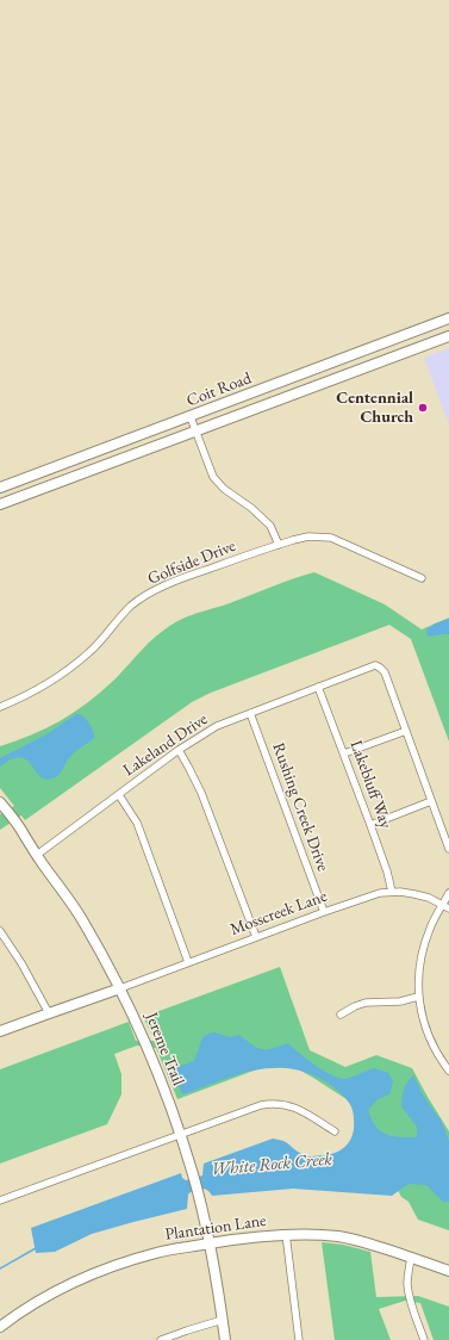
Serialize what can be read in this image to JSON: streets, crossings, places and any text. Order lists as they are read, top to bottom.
{
  "streets": {
    "street": [
      "Coit Road",
      "Golfside Drive",
      "Lakeland Drive",
      "Lakebluff Way",
      "Rushing Creek Drive",
      "Mosscreek Lane",
      "Jereme Trail",
      "Plantation Lane"
    ]
  },
  "crossings": [
    ["Lakeland Drive", "Lakebluff Way"],
    ["Lakeland Drive", "Rushing Creek Drive"],
    ["Lakeland Drive", "Jereme Trail"],
    ["Lakebluff Way", "Mosscreek Lane"],
    ["Rushing Creek Drive", "Mosscreek Lane"],
    ["Mosscreek Lane", "Jereme Trail"],
    ["Jereme Trail", "Plantation Lane"]
  ],
  "water": ["White Rock Creek"],
  "places": ["Centennial Church"]
}
